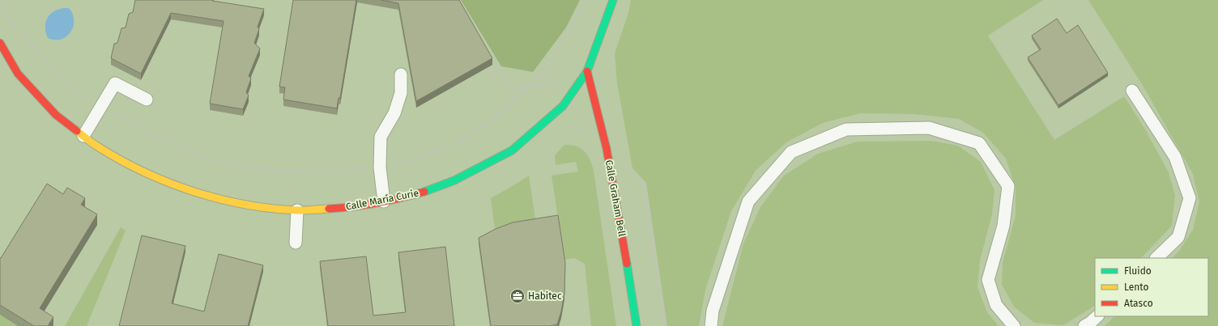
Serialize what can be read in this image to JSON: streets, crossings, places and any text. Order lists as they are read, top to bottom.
{
  "streets": {
    "street": ["Calle Graham Bell", "Calle María Curie"]
  },
  "crossings": [
    ["Calle Graham Bell", "Calle María Curie"]
  ],
  "places": {
    "office": ["Habitec"]
  },
  "legend": ["Fluido", "Lento", "Atasco"]
}
